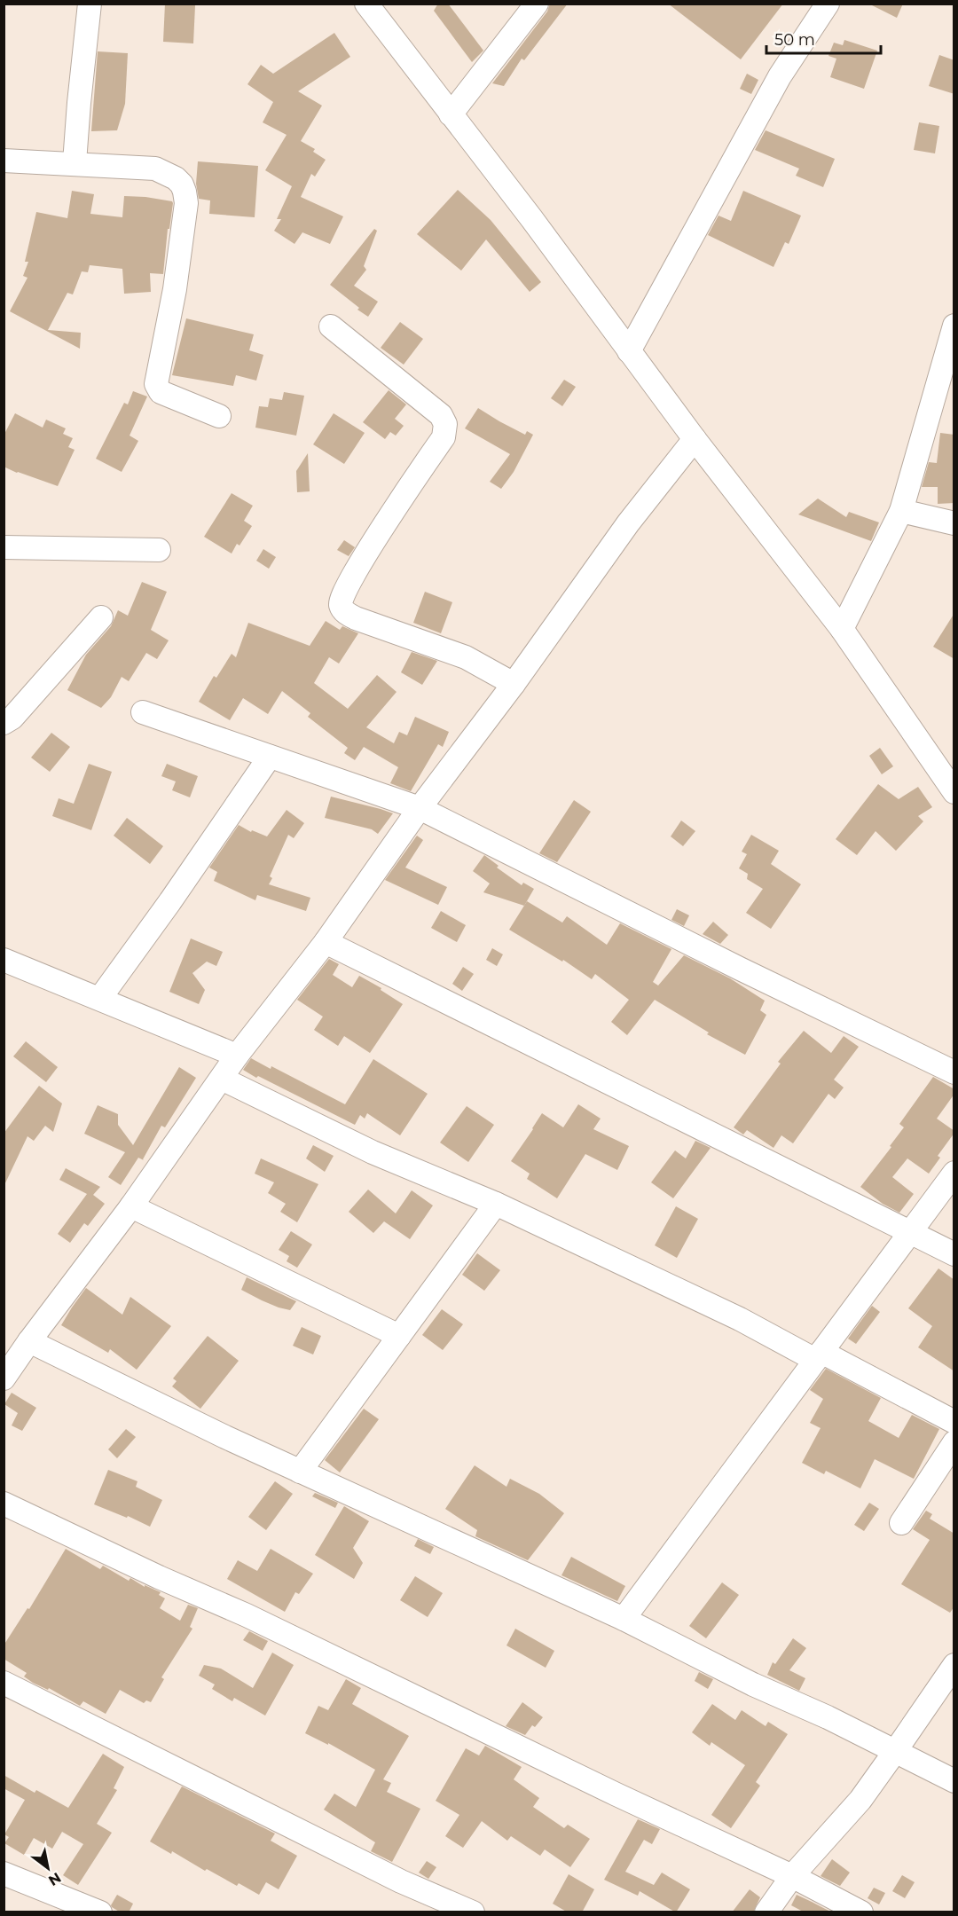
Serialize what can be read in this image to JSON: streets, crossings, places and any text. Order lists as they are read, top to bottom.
{
  "scale_bar": "50 m",
  "north": "bottom right"
}
